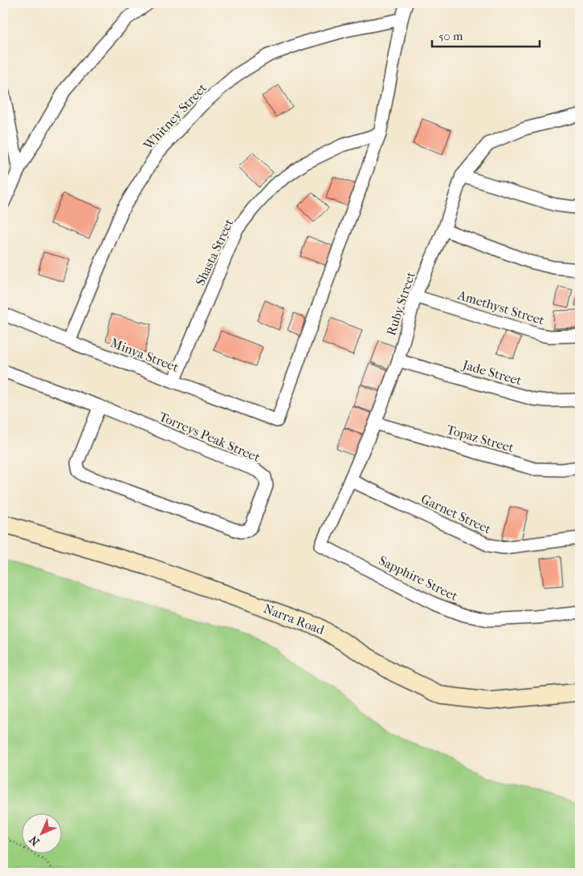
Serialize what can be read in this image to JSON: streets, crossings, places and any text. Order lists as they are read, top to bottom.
{
  "streets": {
    "street": [
      "Whitney Street",
      "Shasta Street",
      "Ruby Street",
      "Amethyst Street",
      "Minya Street",
      "Jade Street",
      "Torreys Peak Street",
      "Topaz Street",
      "Garnet Street",
      "Sapphire Street",
      "Narra Road"
    ]
  },
  "crossings": [
    ["Whitney Street", "Minya Street"],
    ["Shasta Street", "Minya Street"],
    ["Ruby Street", "Amethyst Street"],
    ["Ruby Street", "Jade Street"],
    ["Ruby Street", "Topaz Street"],
    ["Ruby Street", "Garnet Street"],
    ["Ruby Street", "Sapphire Street"]
  ],
  "scale_bar": "50 m",
  "north": "bottom left"
}
